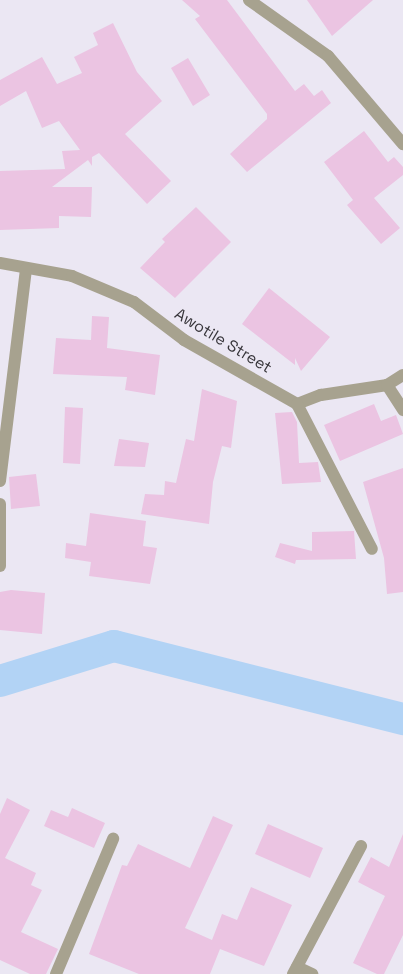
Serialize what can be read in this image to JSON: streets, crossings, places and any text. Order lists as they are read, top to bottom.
{
  "streets": {
    "street": ["Awotile Street"]
  }
}
